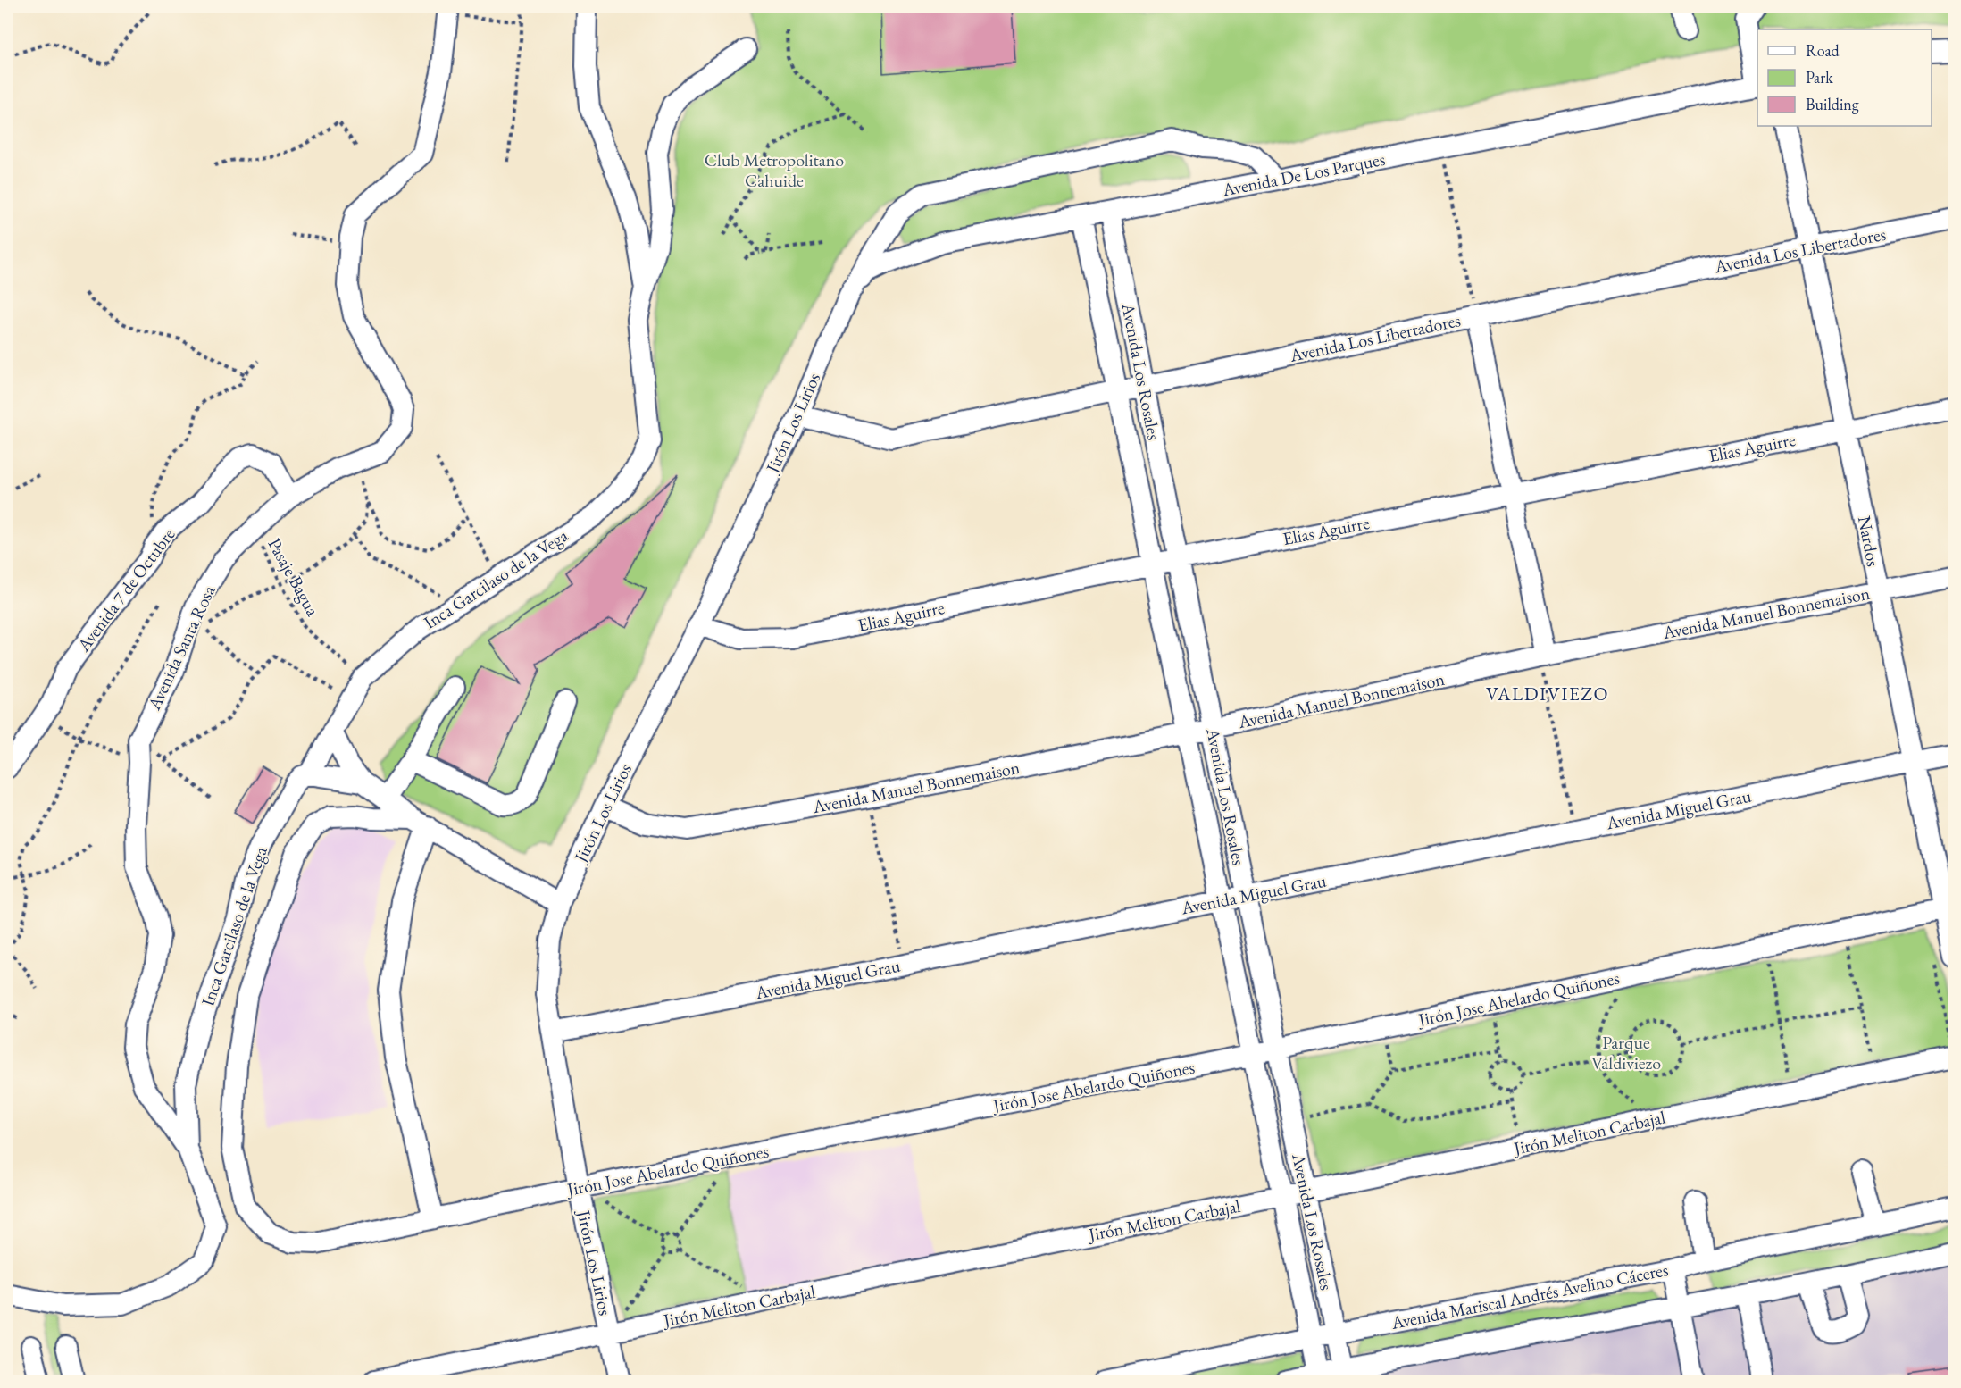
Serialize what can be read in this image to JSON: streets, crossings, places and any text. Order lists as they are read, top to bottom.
{
  "streets": {
    "street": [
      "Avenida De Los Parques",
      "Avenida Los Libertadores",
      "Avenida Los Rosales",
      "Jirón Los Lirios",
      "Elias Aguirre",
      "Nardos",
      "Inca Garcilaso de la Vega",
      "Avenida 7 de Octubre",
      "Avenida Manuel Bonnemaison",
      "Avenida Santa Rosa",
      "Avenida Miguel Grau",
      "Jirón Jose Abelardo Quiñones",
      "Jirón Meliton Carbajal",
      "Avenida Mariscal Andrés Avelino Cáceres"
    ],
    "path": ["Pasaje Bagua"]
  },
  "crossings": [
    ["Avenida De Los Parques", "Avenida Los Rosales"],
    ["Avenida De Los Parques", "Jirón Los Lirios"],
    ["Avenida Los Libertadores", "Avenida Los Rosales"],
    ["Avenida Los Libertadores", "Jirón Los Lirios"],
    ["Avenida Los Libertadores", "Nardos"],
    ["Avenida Los Rosales", "Elias Aguirre"],
    ["Avenida Los Rosales", "Avenida Manuel Bonnemaison"],
    ["Avenida Los Rosales", "Avenida Miguel Grau"],
    ["Avenida Los Rosales", "Jirón Jose Abelardo Quiñones"],
    ["Avenida Los Rosales", "Jirón Meliton Carbajal"],
    ["Avenida Los Rosales", "Avenida Mariscal Andrés Avelino Cáceres"],
    ["Jirón Los Lirios", "Elias Aguirre"],
    ["Jirón Los Lirios", "Avenida Manuel Bonnemaison"],
    ["Jirón Los Lirios", "Avenida Miguel Grau"],
    ["Jirón Los Lirios", "Jirón Jose Abelardo Quiñones"],
    ["Jirón Los Lirios", "Jirón Meliton Carbajal"],
    ["Elias Aguirre", "Nardos"],
    ["Nardos", "Avenida Manuel Bonnemaison"],
    ["Nardos", "Avenida Miguel Grau"],
    ["Nardos", "Jirón Jose Abelardo Quiñones"],
    ["Pasaje Bagua", "Inca Garcilaso de la Vega"],
    ["Pasaje Bagua", "Avenida Santa Rosa"],
    ["Inca Garcilaso de la Vega", "Avenida Santa Rosa"],
    ["Avenida 7 de Octubre", "Avenida Santa Rosa"]
  ],
  "districts": ["VALDIVIEZO"],
  "parks": ["Club Metropolitano Cahuide", "Parque Valdiviezo"],
  "legend": ["Road", "Park", "Building"]
}
